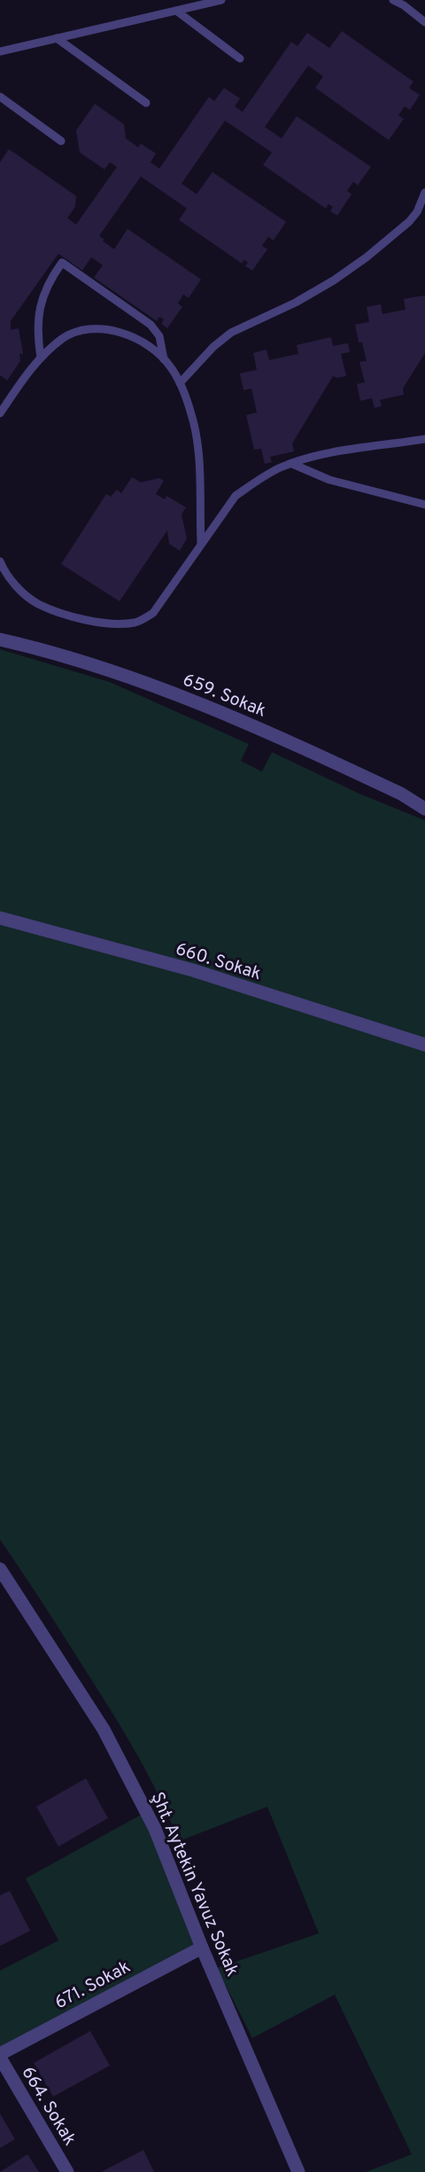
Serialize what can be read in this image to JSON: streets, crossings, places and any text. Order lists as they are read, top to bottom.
{
  "streets": {
    "street": [
      "659. Sokak",
      "660. Sokak",
      "Şht. Aytekin Yavuz Sokak",
      "671. Sokak",
      "664. Sokak"
    ]
  },
  "crossings": [
    ["Şht. Aytekin Yavuz Sokak", "671. Sokak"]
  ]
}
